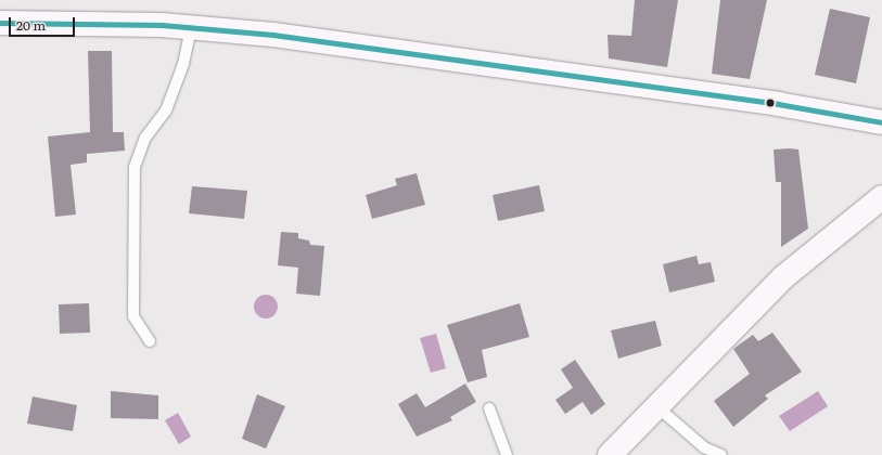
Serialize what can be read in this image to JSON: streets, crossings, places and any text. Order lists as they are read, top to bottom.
{
  "scale_bar": "20 m"
}
